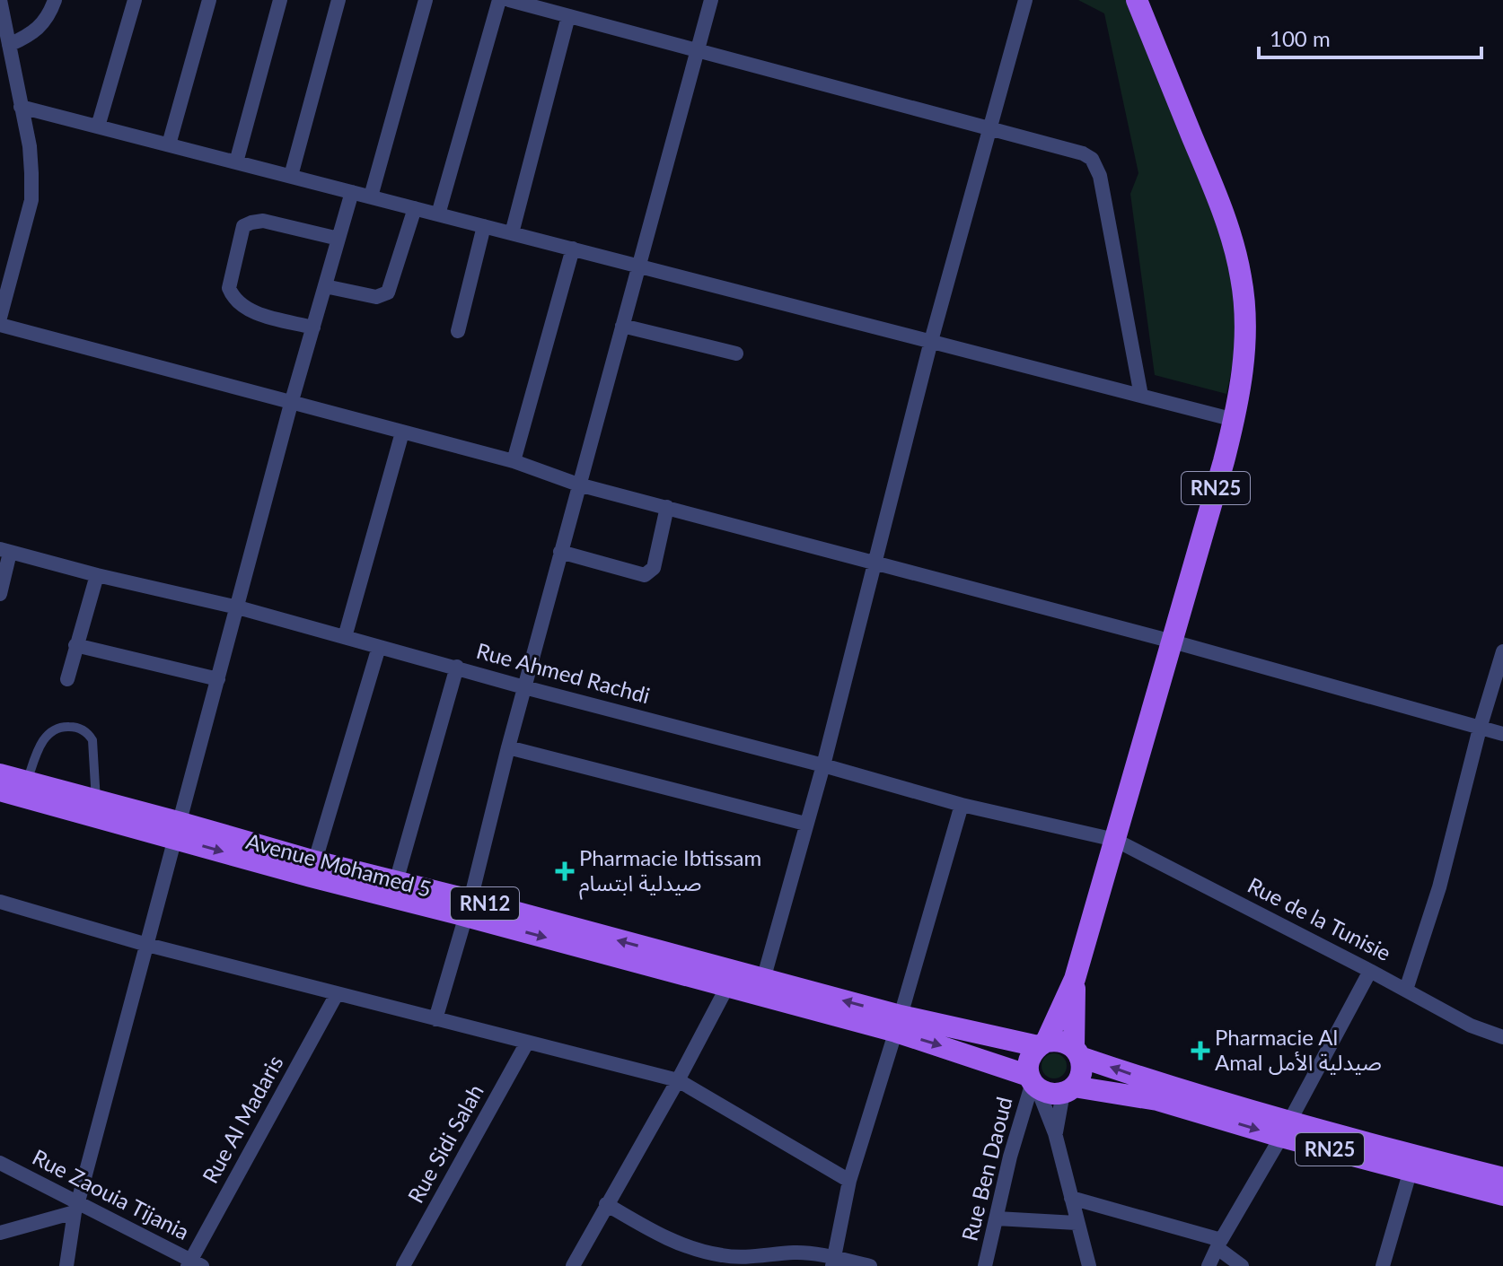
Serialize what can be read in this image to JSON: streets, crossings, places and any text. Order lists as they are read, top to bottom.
{
  "streets": {
    "main road": ["RN25", "Avenue Mohamed 5", "RN12"],
    "street": [
      "Rue Ahmed Rachdi",
      "Rue de la Tunisie",
      "Rue Al Madaris",
      "Rue Sidi Salah",
      "Rue Ben Daoud",
      "Rue Zaouia Tijania"
    ]
  },
  "crossings": [
    ["RN25", "Rue Ahmed Rachdi"],
    ["RN25", "RN12"],
    ["RN25", "Rue de la Tunisie"],
    ["RN25", "Rue Ben Daoud"],
    ["Rue Ahmed Rachdi", "Rue de la Tunisie"],
    ["Avenue Mohamed 5", "RN12"],
    ["RN12", "Rue Ben Daoud"],
    ["Rue Al Madaris", "Rue Zaouia Tijania"]
  ],
  "places": {
    "health": ["Pharmacie Ibtissam صيدلية ابتسام", "Pharmacie Al Amal صيدلية الأمل"]
  },
  "scale_bar": "100 m"
}
